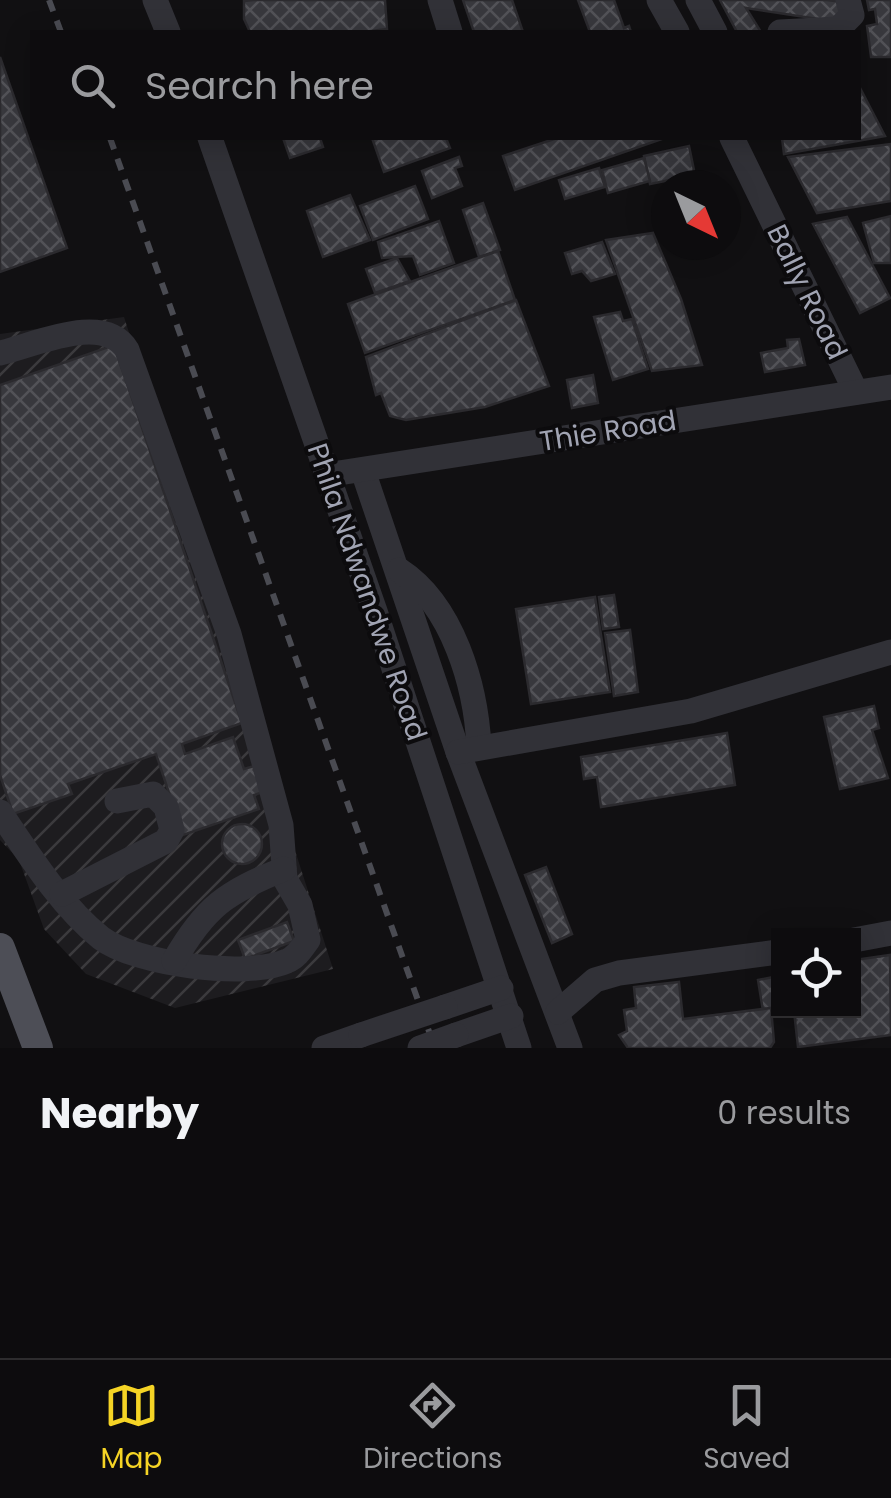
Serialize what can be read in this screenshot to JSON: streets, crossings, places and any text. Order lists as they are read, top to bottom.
{
  "streets": {
    "street": ["Bally Road", "Thie Road", "Phila Ndwandwe Road"]
  },
  "crossings": [
    ["Bally Road", "Thie Road"],
    ["Thie Road", "Phila Ndwandwe Road"]
  ],
  "north": "bottom right",
  "page": {
    "search": "Search here",
    "heading": ["Nearby", "0 results"],
    "nav": ["Map", "Directions", "Saved"]
  }
}
